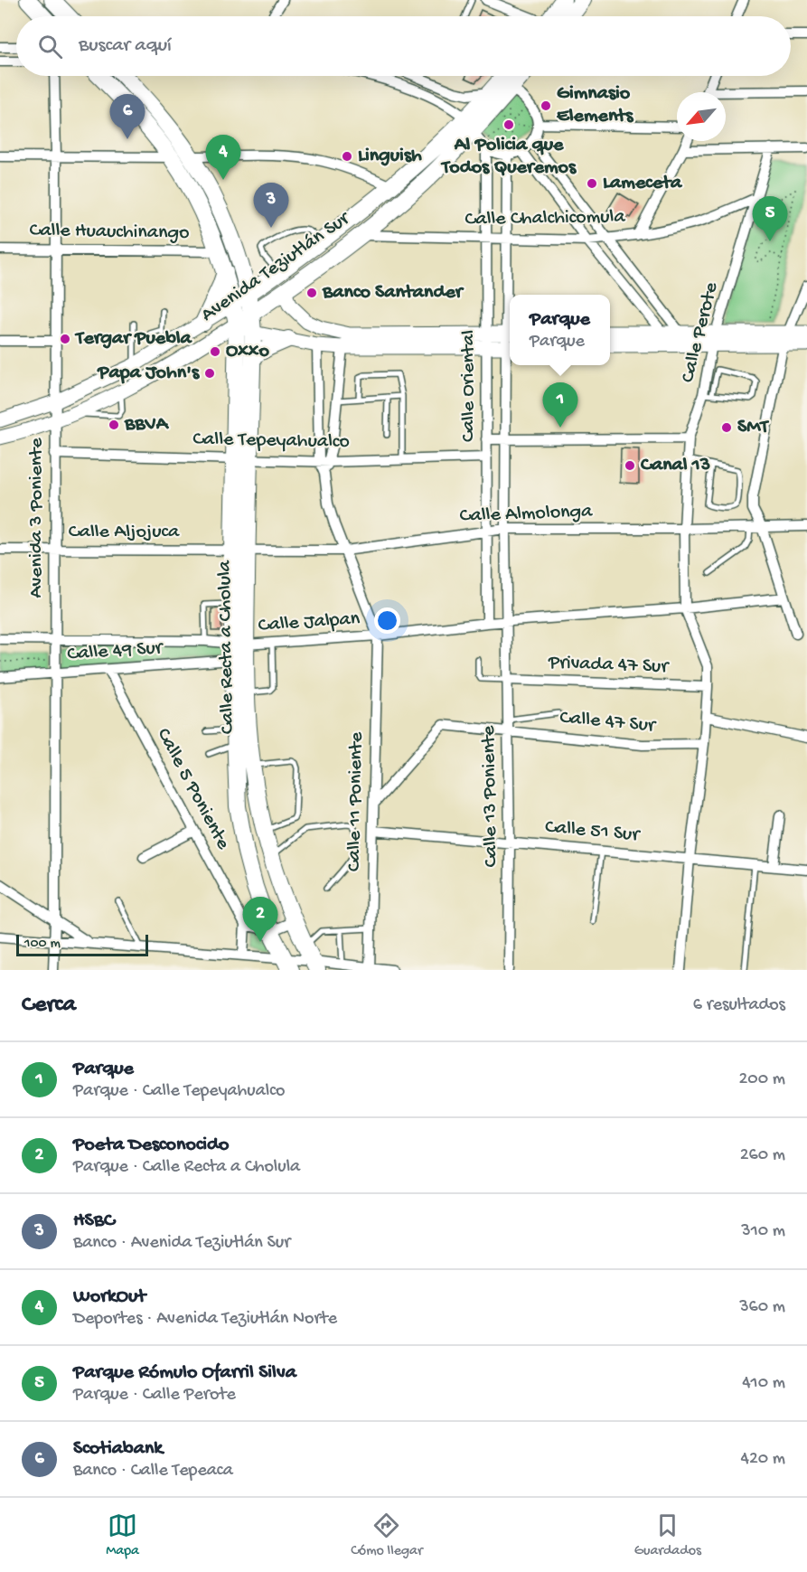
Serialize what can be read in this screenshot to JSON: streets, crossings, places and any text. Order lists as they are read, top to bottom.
{
  "streets": {
    "main road": ["Avenida Teziutlán Sur", "Calle Recta a Cholula"],
    "street": [
      "Calle Chalchicomula",
      "Calle Huauchinango",
      "Calle Perote",
      "Calle Oriental",
      "Calle Tepeyahualco",
      "Calle Almolonga",
      "Avenida 3 Poniente",
      "Calle Aljojuca",
      "Calle Jalpan",
      "Calle 49 Sur",
      "Privada 47 Sur",
      "Calle 47 Sur",
      "Calle 5 Poniente",
      "Calle 13 Poniente",
      "Calle 11 Poniente",
      "Calle 51 Sur"
    ]
  },
  "crossings": [
    ["Calle Chalchicomula", "Avenida Teziutlán Sur"],
    ["Calle Chalchicomula", "Calle Perote"],
    ["Calle Chalchicomula", "Calle Oriental"],
    ["Calle Huauchinango", "Avenida 3 Poniente"],
    ["Calle Huauchinango", "Calle Recta a Cholula"],
    ["Avenida Teziutlán Sur", "Avenida 3 Poniente"],
    ["Avenida Teziutlán Sur", "Calle Recta a Cholula"],
    ["Calle Perote", "Calle Almolonga"],
    ["Calle Perote", "Calle Jalpan"],
    ["Calle Oriental", "Calle Tepeyahualco"],
    ["Calle Oriental", "Calle Almolonga"],
    ["Calle Oriental", "Calle Jalpan"],
    ["Calle Oriental", "Calle 13 Poniente"],
    ["Calle Tepeyahualco", "Avenida 3 Poniente"],
    ["Calle Tepeyahualco", "Calle Recta a Cholula"],
    ["Calle Almolonga", "Calle Aljojuca"],
    ["Calle Almolonga", "Calle Recta a Cholula"],
    ["Avenida 3 Poniente", "Calle Aljojuca"],
    ["Avenida 3 Poniente", "Calle Jalpan"],
    ["Avenida 3 Poniente", "Calle 49 Sur"],
    ["Calle Aljojuca", "Calle Recta a Cholula"],
    ["Calle Jalpan", "Calle Recta a Cholula"],
    ["Calle Jalpan", "Calle 13 Poniente"],
    ["Calle Jalpan", "Calle 11 Poniente"],
    ["Calle Recta a Cholula", "Calle 49 Sur"],
    ["Calle 49 Sur", "Calle 5 Poniente"],
    ["Privada 47 Sur", "Calle 13 Poniente"],
    ["Calle 47 Sur", "Calle 13 Poniente"],
    ["Calle 47 Sur", "Calle 11 Poniente"],
    ["Calle 13 Poniente", "Calle 51 Sur"],
    ["Calle 11 Poniente", "Calle 51 Sur"]
  ],
  "places": [
    "Gimnasio Elements",
    "Al Policia que Todos Queremos",
    "Linguish",
    "Lameceta",
    "Banco Santander",
    "Tergar Puebla",
    "Oxxo",
    "Papa John's",
    "BBVA",
    "SMT",
    "Canal 13"
  ],
  "scale_bar": "100 m",
  "north": "bottom left",
  "page": {
    "search": "Buscar aquí",
    "pins": [
      "6",
      "4",
      "3",
      "5",
      "1",
      "2"
    ],
    "popup": ["Parque", "Parque"],
    "scale": "100 m",
    "heading": ["Cerca", "6 resultados"],
    "list": [
      {
        "mark": "1",
        "name": "Parque",
        "note": "Parque · Calle Tepeyahualco",
        "value": "200 m"
      },
      {
        "mark": "2",
        "name": "Poeta Desconocido",
        "note": "Parque · Calle Recta a Cholula",
        "value": "260 m"
      },
      {
        "mark": "3",
        "name": "HSBC",
        "note": "Banco · Avenida Teziutlán Sur",
        "value": "310 m"
      },
      {
        "mark": "4",
        "name": "WorkOut",
        "note": "Deportes · Avenida Teziutlán Norte",
        "value": "360 m"
      },
      {
        "mark": "5",
        "name": "Parque Rómulo Ofarril Silva",
        "note": "Parque · Calle Perote",
        "value": "410 m"
      },
      {
        "mark": "6",
        "name": "Scotiabank",
        "note": "Banco · Calle Tepeaca",
        "value": "420 m"
      }
    ],
    "nav": ["Mapa", "Cómo llegar", "Guardados"]
  }
}
